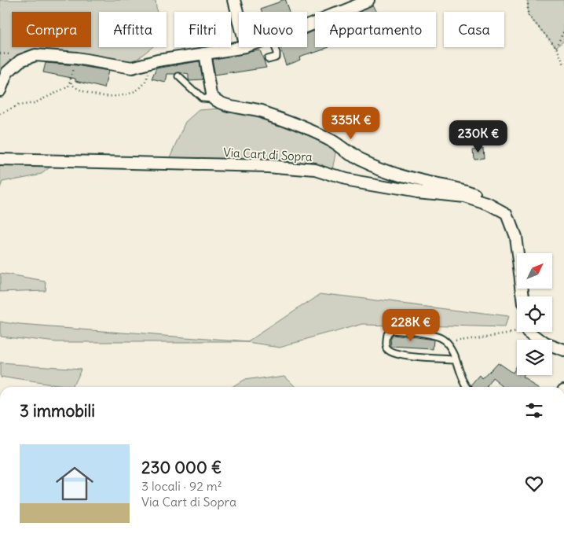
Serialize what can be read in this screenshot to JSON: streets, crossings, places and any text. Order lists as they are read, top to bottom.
{
  "streets": {
    "street": ["Via Cart di Sopra"]
  },
  "north": "top right",
  "page": {
    "chip": [
      "Compra",
      "Affitta",
      "Filtri",
      "Nuovo",
      "Appartamento",
      "Casa"
    ],
    "price": ["335K €", "230K €", "228K €"],
    "heading": "3 immobili",
    "list": [
      {
        "name": "230 000 €",
        "note": "3 locali · 92 m² · Via Cart di Sopra"
      }
    ]
  }
}
